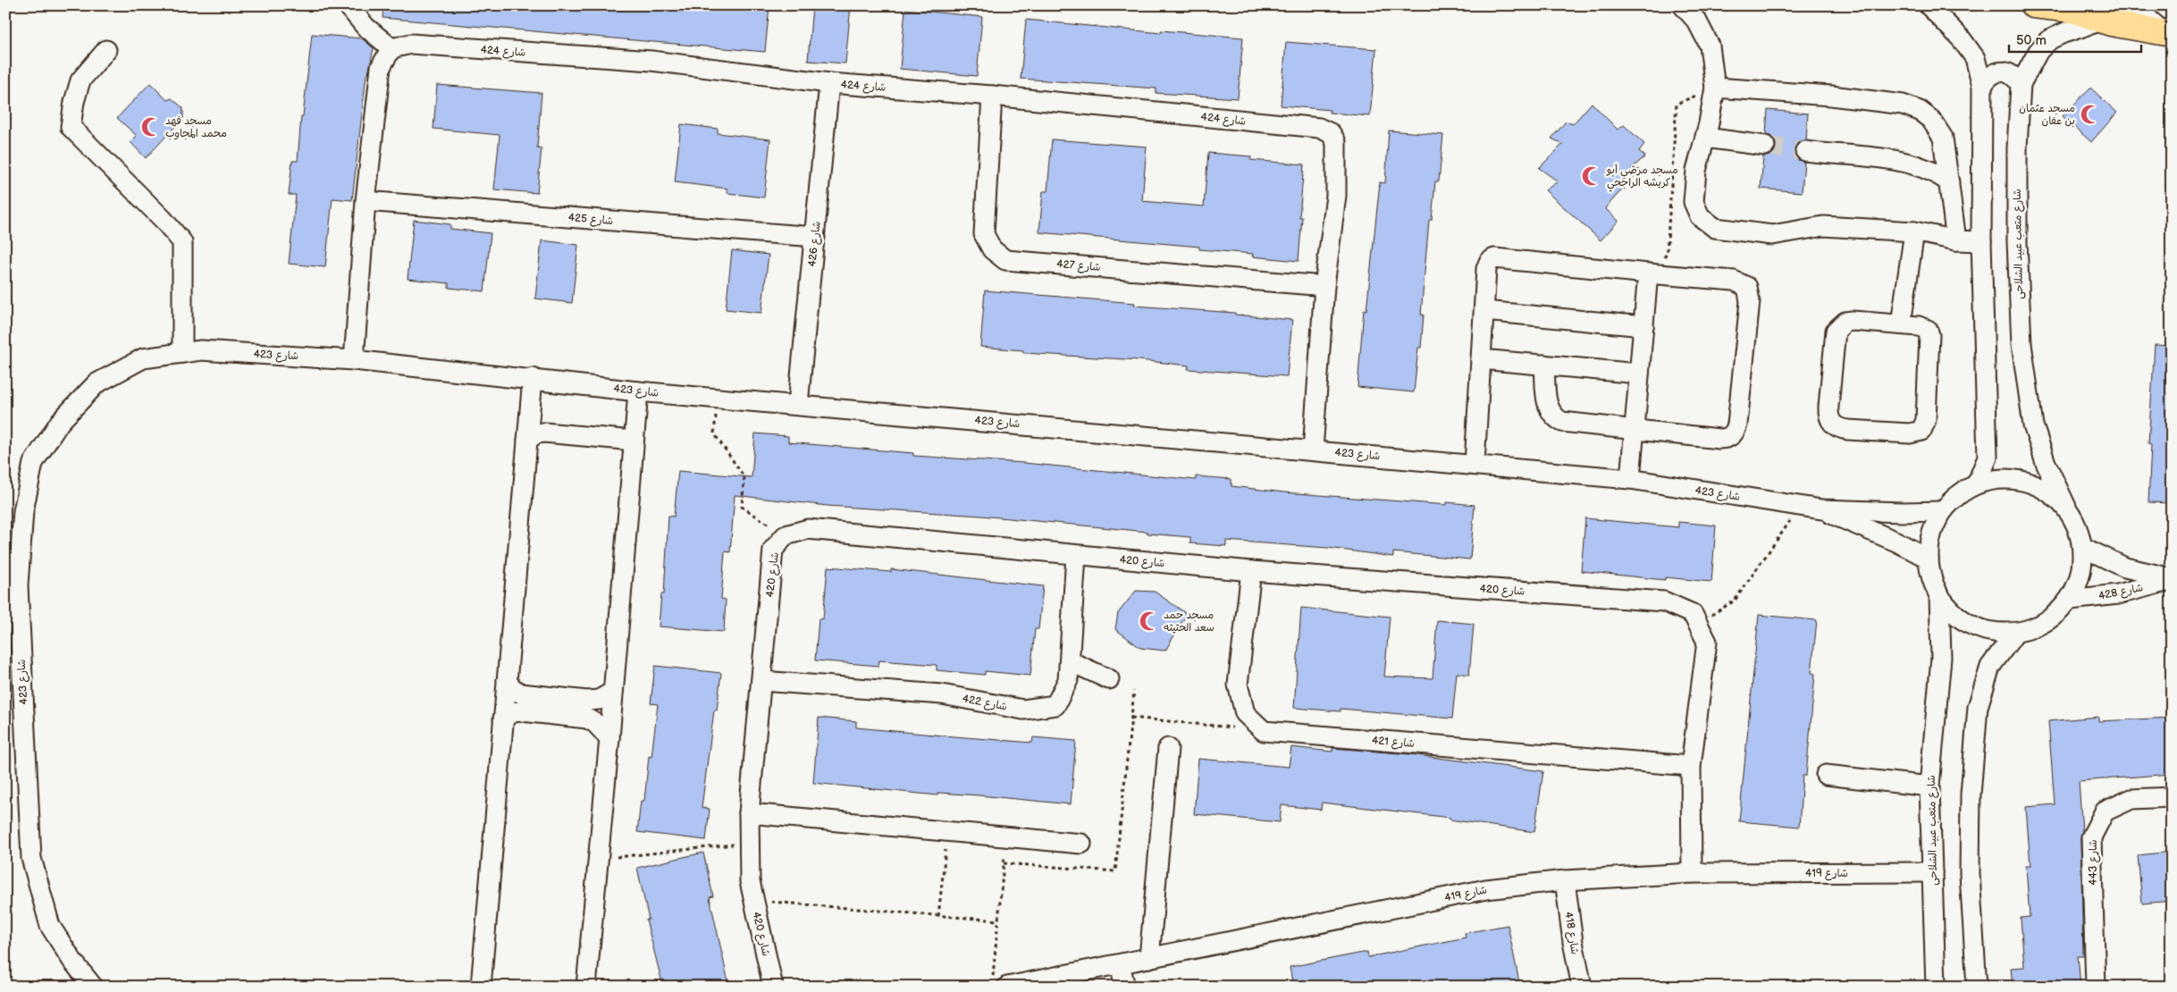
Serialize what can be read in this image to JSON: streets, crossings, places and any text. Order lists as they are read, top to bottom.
{
  "streets": {
    "street": [
      "شارع 424",
      "شارع 425",
      "شارع 426",
      "شارع متعب عبيد الشلاحى",
      "شارع 427",
      "شارع 423",
      "شارع 420",
      "شارع 428",
      "شارع 422",
      "شارع 421",
      "شارع 443",
      "شارع 419",
      "شارع 418"
    ]
  },
  "crossings": [
    ["شارع 424", "شارع 426"],
    ["شارع 424", "شارع 427"],
    ["شارع 424", "شارع 423"],
    ["شارع 425", "شارع 426"],
    ["شارع 426", "شارع 423"],
    ["شارع متعب عبيد الشلاحى", "شارع 423"],
    ["شارع متعب عبيد الشلاحى", "شارع 428"],
    ["شارع متعب عبيد الشلاحى", "شارع 419"],
    ["شارع 423", "شارع 428"],
    ["شارع 420", "شارع 422"],
    ["شارع 420", "شارع 421"],
    ["شارع 420", "شارع 419"],
    ["شارع 419", "شارع 418"]
  ],
  "places": {
    "mosque": [
      "مسجد عثمان بن عفان",
      "مسجد فهد محمد المجاوب",
      "مسجد مرضي أبو كريشه الراجحي",
      "مسجد حمد سعد الحتيته"
    ]
  },
  "scale_bar": "50 m"
}
